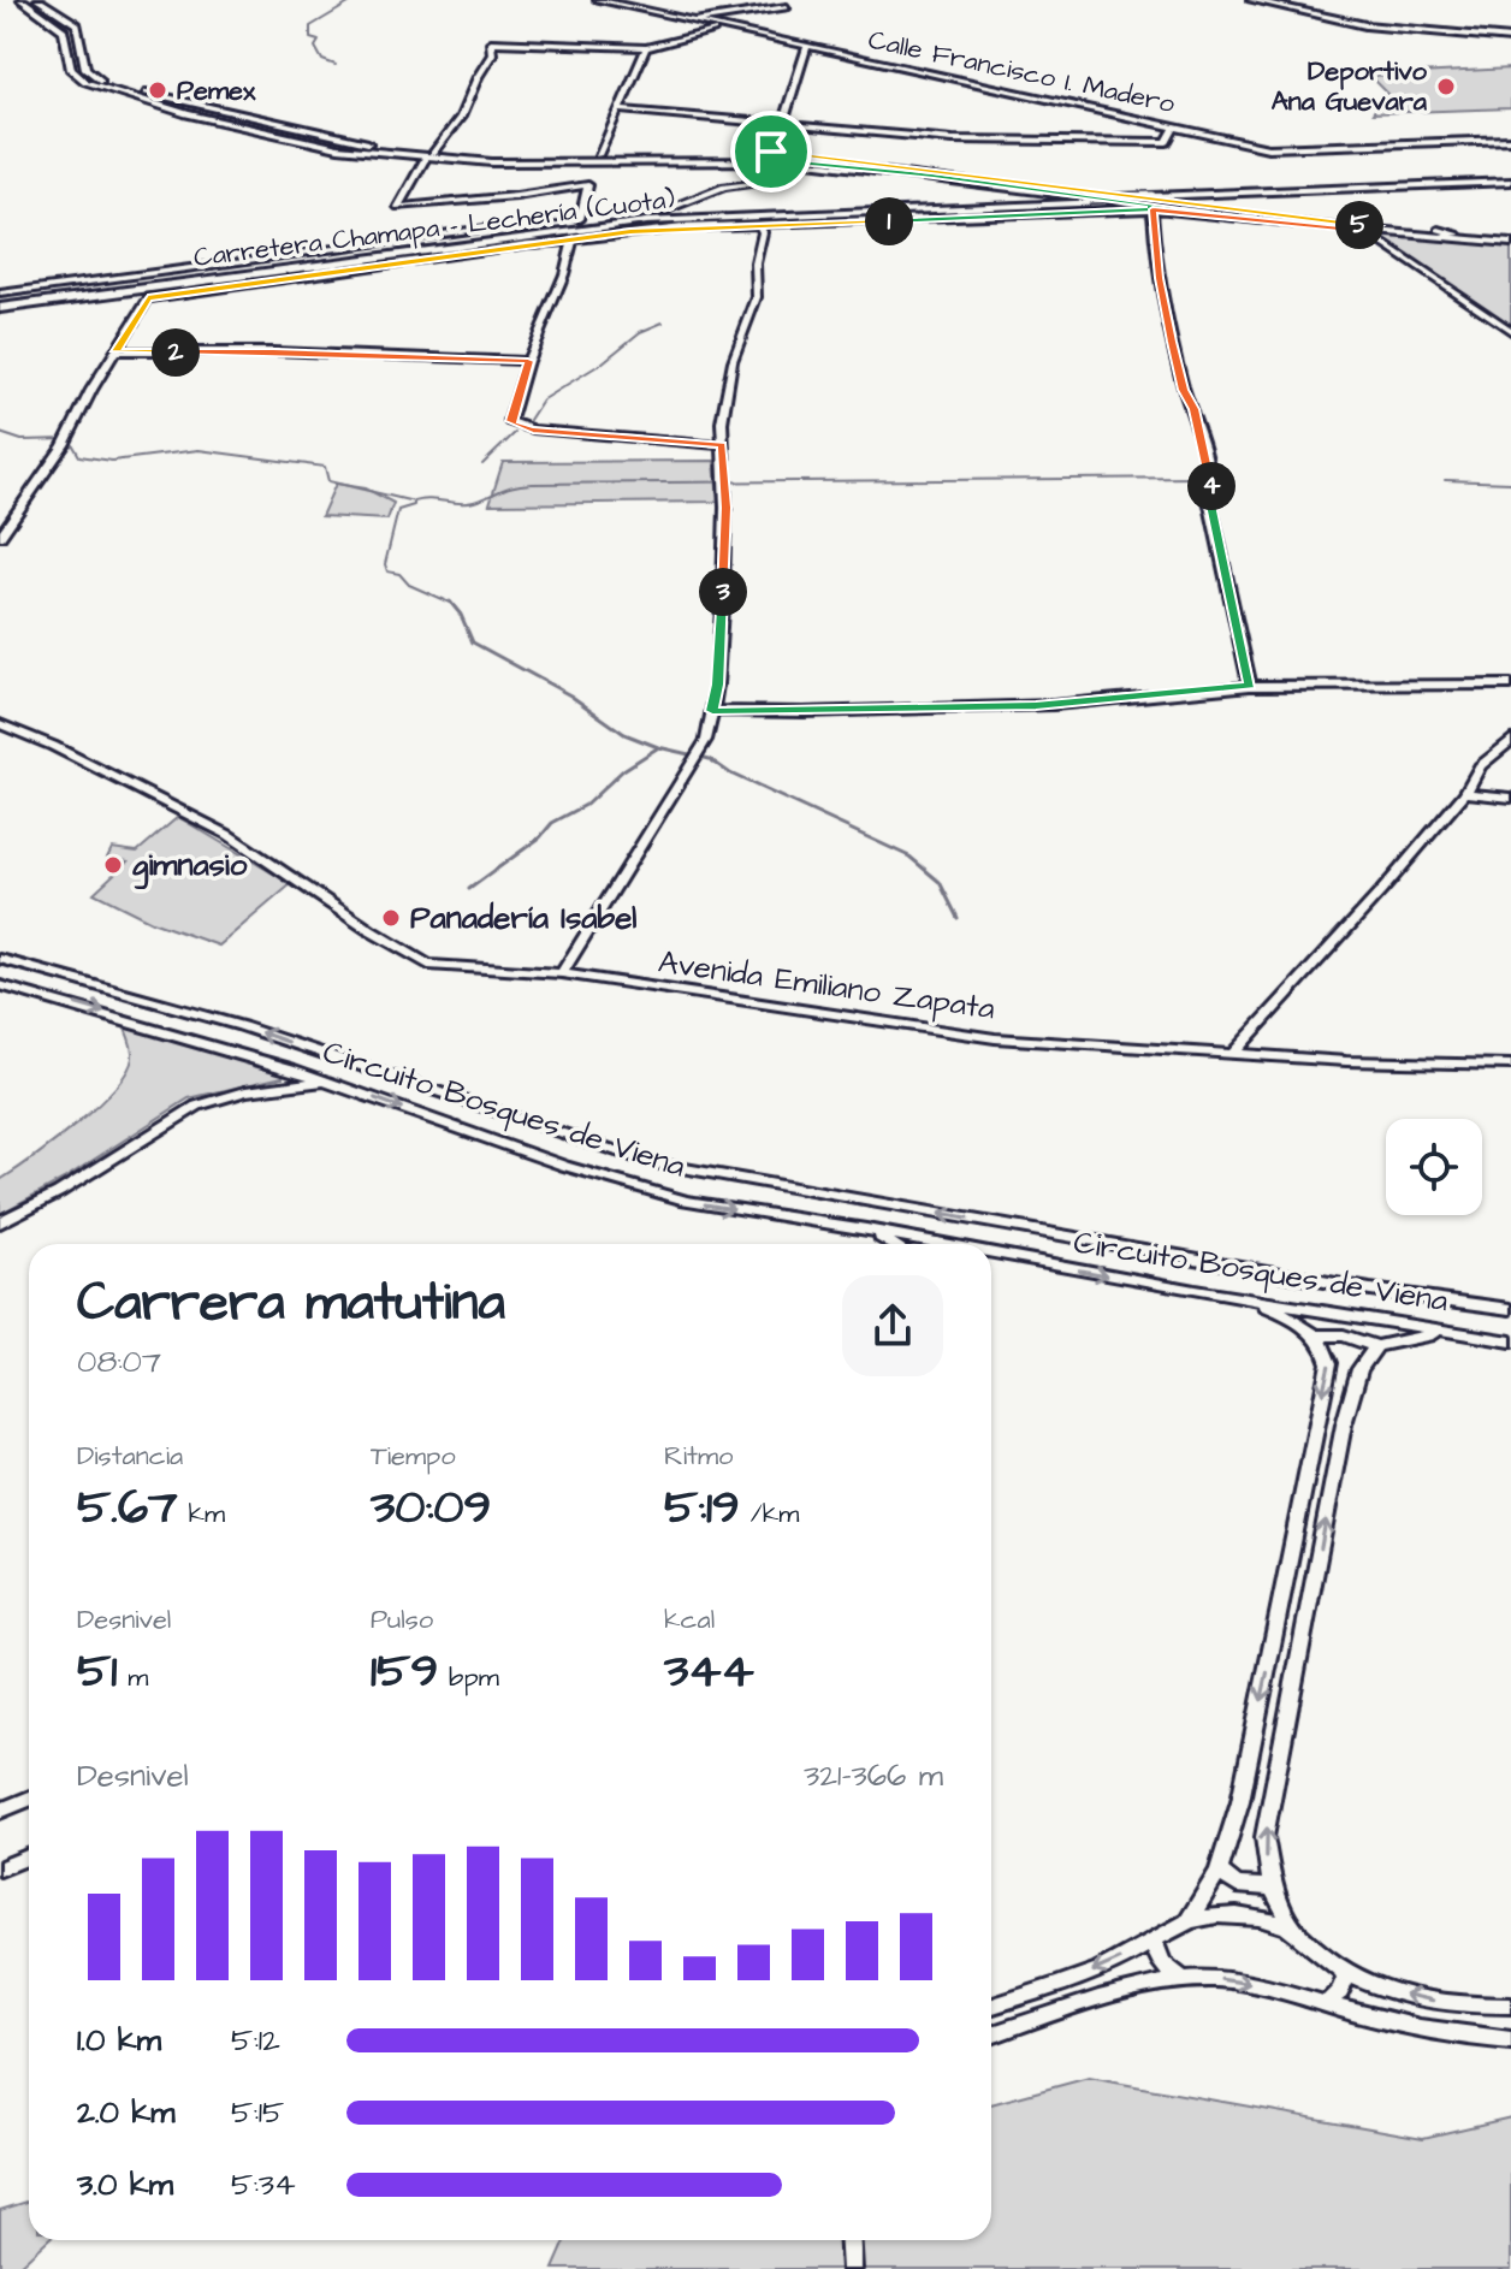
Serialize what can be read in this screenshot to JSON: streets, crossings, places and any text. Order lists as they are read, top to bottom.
{
  "streets": {
    "highway": ["Carretera Chamapa - Lechería (Cuota)"],
    "street": ["Calle Francisco I. Madero", "Avenida Emiliano Zapata", "Circuito Bosques de Viena"]
  },
  "places": [
    "Deportivo Ana Guevara",
    "Pemex",
    "gimnasio",
    "Panadería Isabel"
  ],
  "page": {
    "pins": [
      "1",
      "5",
      "2",
      "4",
      "3"
    ],
    "heading": ["Carrera matutina", "08:07"],
    "stats": [
      ["Distancia", "5.67 km"],
      ["Tiempo", "30:09"],
      ["Ritmo", "5:19 /km"],
      ["Desnivel", "51 m"],
      ["Pulso", "159 bpm"],
      ["kcal", "344"]
    ],
    "chart": ["Desnivel", "321–366 m"],
    "list": [
      {
        "name": "1.0 km",
        "note": "5:12"
      },
      {
        "name": "2.0 km",
        "note": "5:15"
      },
      {
        "name": "3.0 km",
        "note": "5:34"
      }
    ]
  }
}
